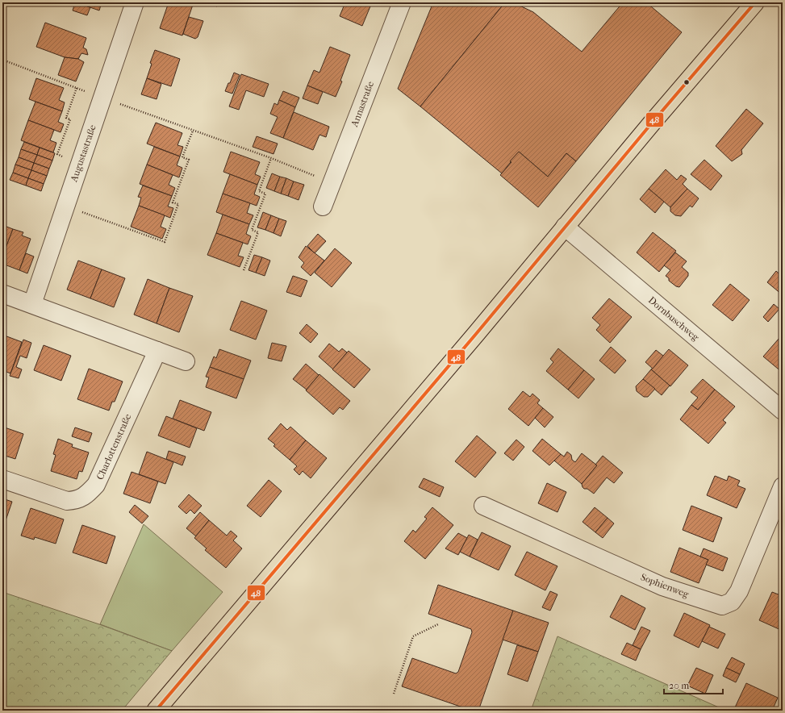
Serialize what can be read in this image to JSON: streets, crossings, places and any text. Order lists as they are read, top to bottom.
{
  "streets": {
    "street": [
      "Annastraße",
      "Augustastraße",
      "Dornbuschweg",
      "Charlottenstraße",
      "Sophienweg"
    ]
  },
  "lines": ["transit line 48"],
  "scale_bar": "20 m"
}
